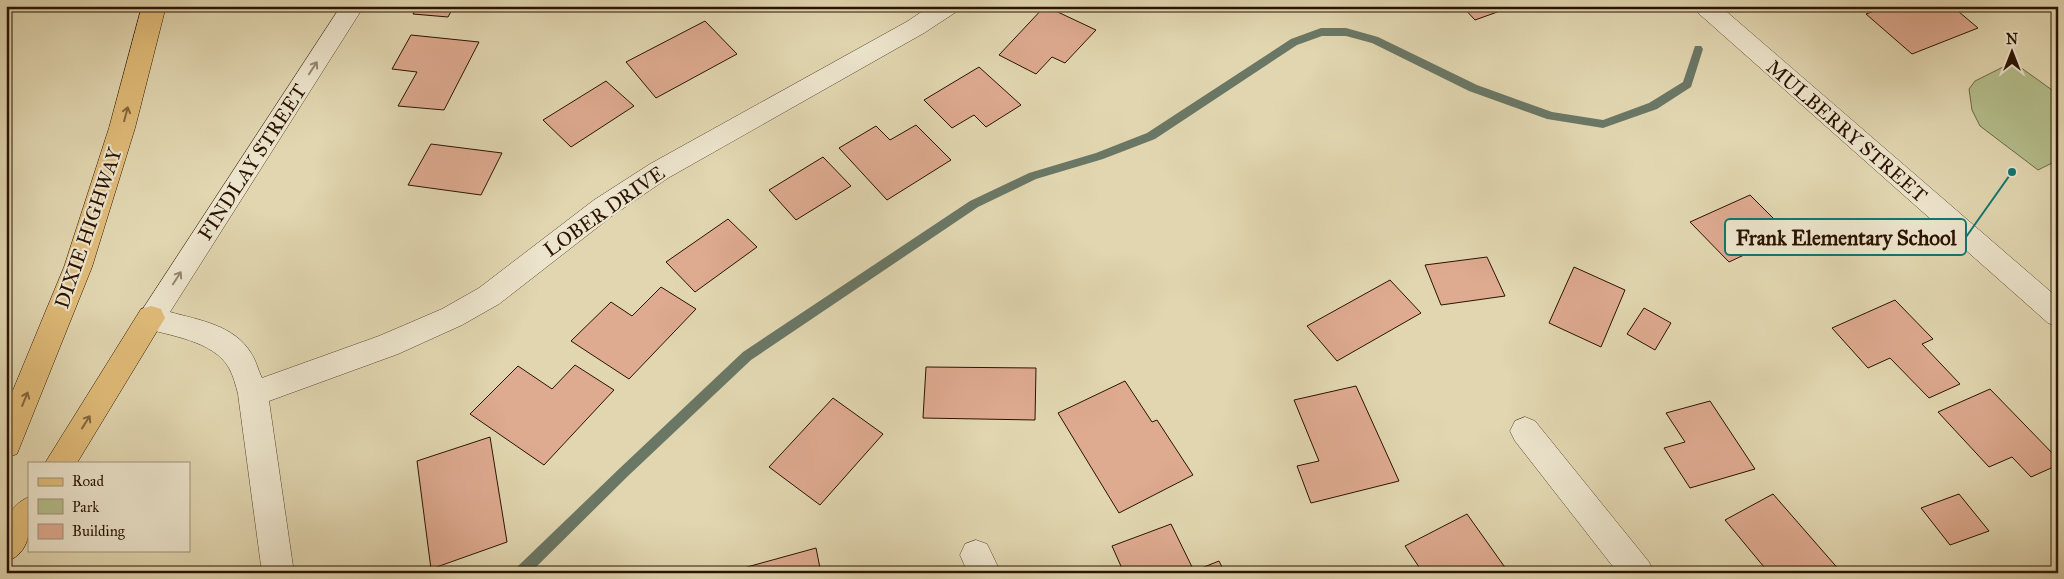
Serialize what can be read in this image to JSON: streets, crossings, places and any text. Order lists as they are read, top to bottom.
{
  "streets": {
    "main road": ["DIXIE HIGHWAY"],
    "street": ["MULBERRY STREET", "FINDLAY STREET", "LOBER DRIVE"]
  },
  "one_way": ["FINDLAY STREET"],
  "places": ["Frank Elementary School"],
  "legend": ["Road", "Park", "Building"],
  "north": "top"
}
